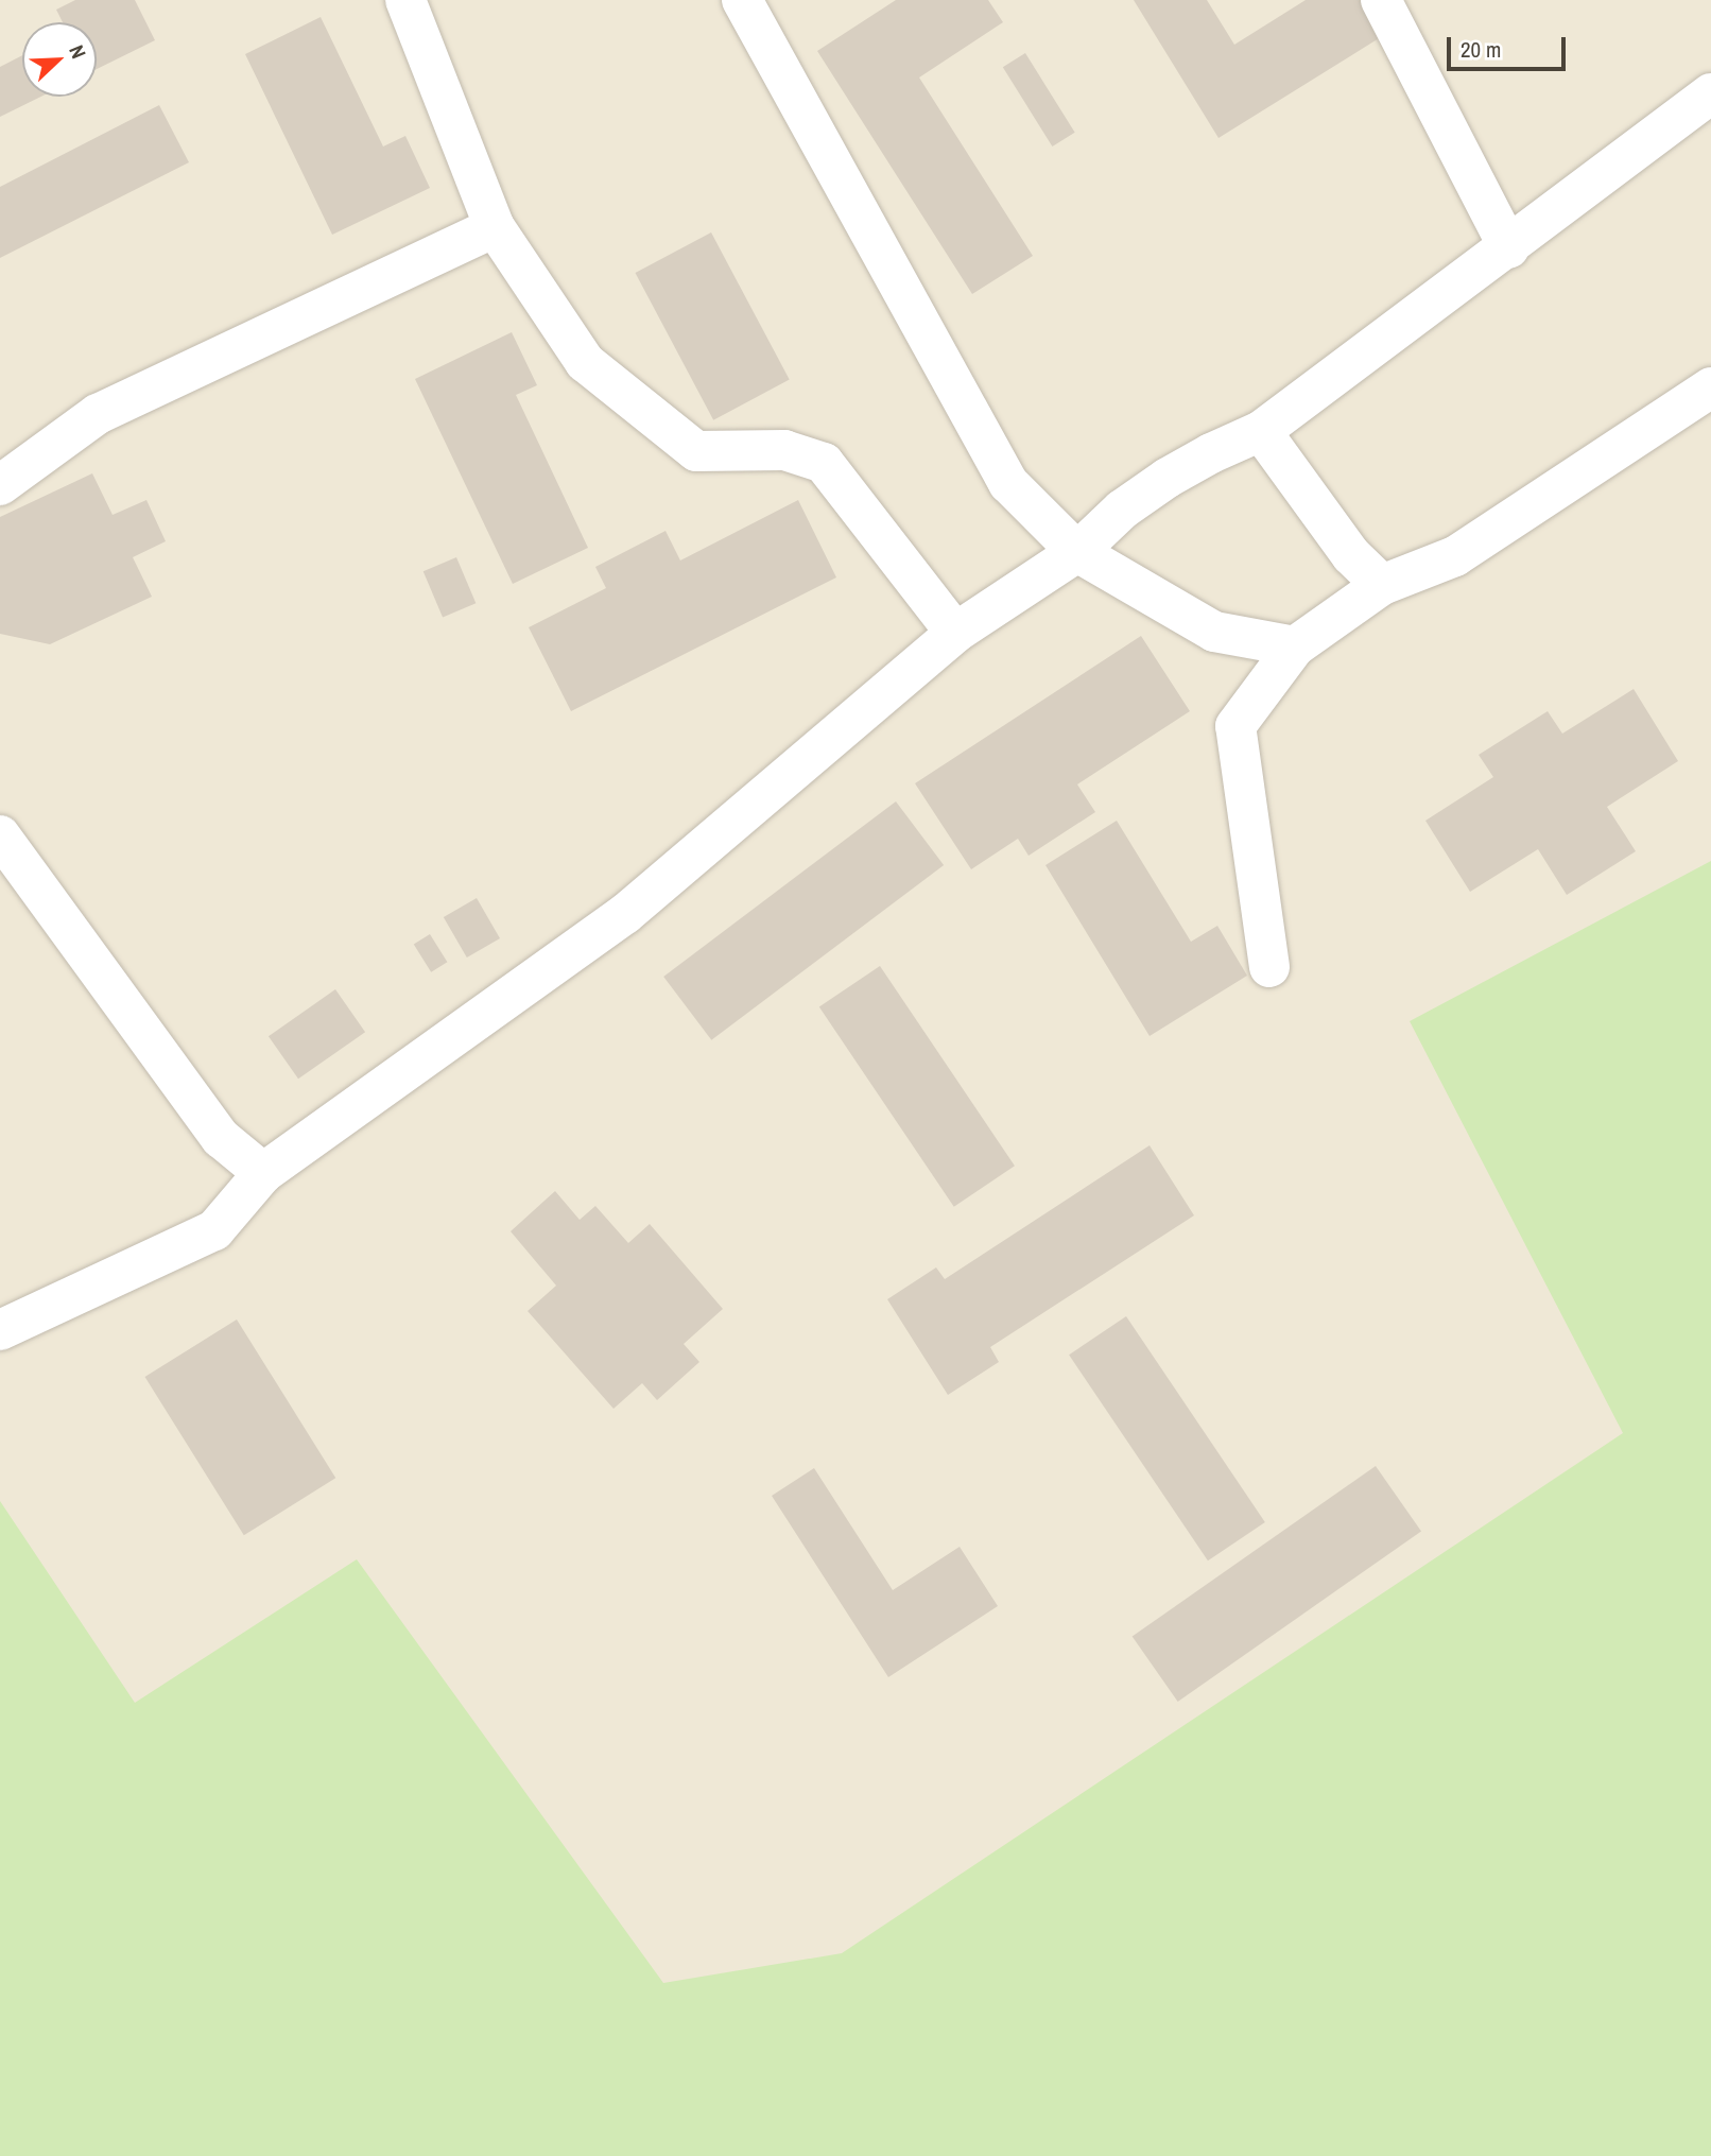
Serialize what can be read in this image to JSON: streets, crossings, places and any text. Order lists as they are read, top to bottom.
{
  "scale_bar": "20 m",
  "north": "top right"
}
